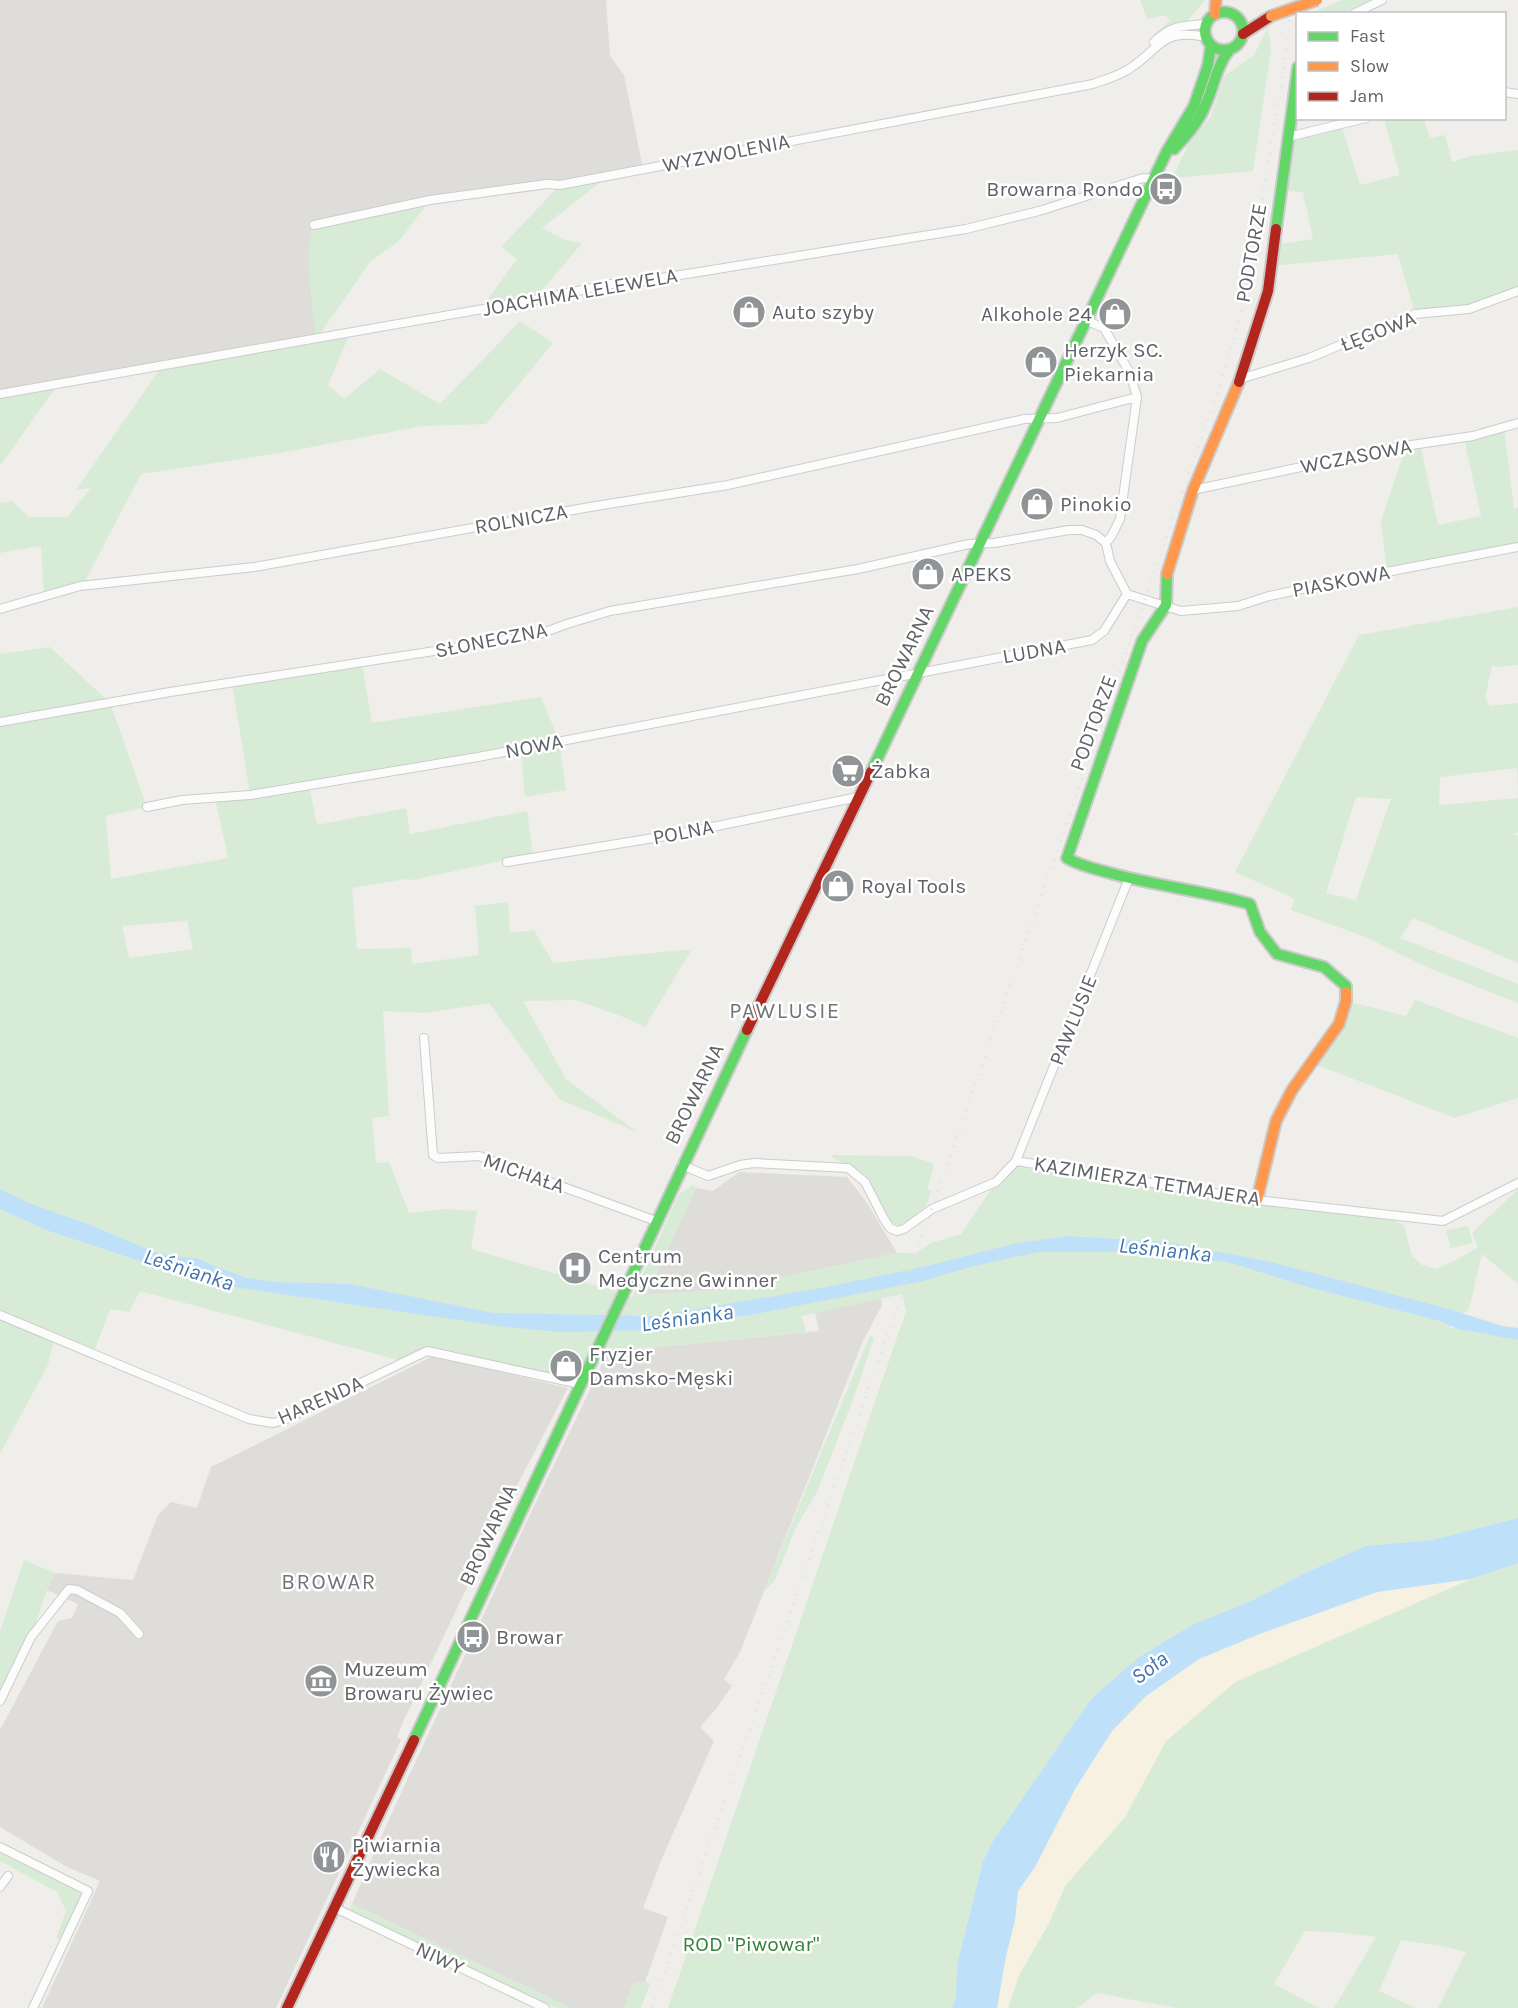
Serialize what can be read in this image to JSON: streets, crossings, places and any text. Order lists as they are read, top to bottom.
{
  "streets": {
    "street": [
      "WYZWOLENIA",
      "PODTORZE",
      "JOACHIMA LELEWELA",
      "ŁĘGOWA",
      "WCZASOWA",
      "ROLNICZA",
      "PIASKOWA",
      "SŁONECZNA",
      "LUDNA",
      "BROWARNA",
      "NOWA",
      "POLNA",
      "PAWLUSIE",
      "MICHAŁA",
      "KAZIMIERZA TETMAJERA",
      "HARENDA",
      "NIWY"
    ]
  },
  "crossings": [
    ["WYZWOLENIA", "BROWARNA"],
    ["PODTORZE", "ŁĘGOWA"],
    ["PODTORZE", "WCZASOWA"],
    ["PODTORZE", "PIASKOWA"],
    ["PODTORZE", "PAWLUSIE"],
    ["PODTORZE", "KAZIMIERZA TETMAJERA"],
    ["JOACHIMA LELEWELA", "BROWARNA"],
    ["ROLNICZA", "BROWARNA"],
    ["SŁONECZNA", "BROWARNA"],
    ["LUDNA", "BROWARNA"],
    ["LUDNA", "NOWA"],
    ["BROWARNA", "NOWA"],
    ["BROWARNA", "POLNA"],
    ["BROWARNA", "MICHAŁA"],
    ["BROWARNA", "KAZIMIERZA TETMAJERA"],
    ["BROWARNA", "HARENDA"],
    ["BROWARNA", "NIWY"],
    ["PAWLUSIE", "KAZIMIERZA TETMAJERA"]
  ],
  "districts": ["PAWLUSIE", "BROWAR"],
  "water": ["Leśnianka", "Soła"],
  "parks": ["ROD \"Piwowar\""],
  "places": {
    "bus stop": ["Browarna Rondo", "Browar"],
    "shop": [
      "Auto szyby",
      "Alkohole 24",
      "Herzyk SC. Piekarnia",
      "Pinokio",
      "APEKS",
      "Royal Tools",
      "Fryzjer Damsko-Męski"
    ],
    "supermarket": ["Żabka"],
    "hospital": ["Centrum Medyczne Gwinner"],
    "museum": ["Muzeum Browaru Żywiec"],
    "restaurant": ["Piwiarnia Żywiecka"]
  },
  "legend": ["Fast", "Slow", "Jam"]
}
